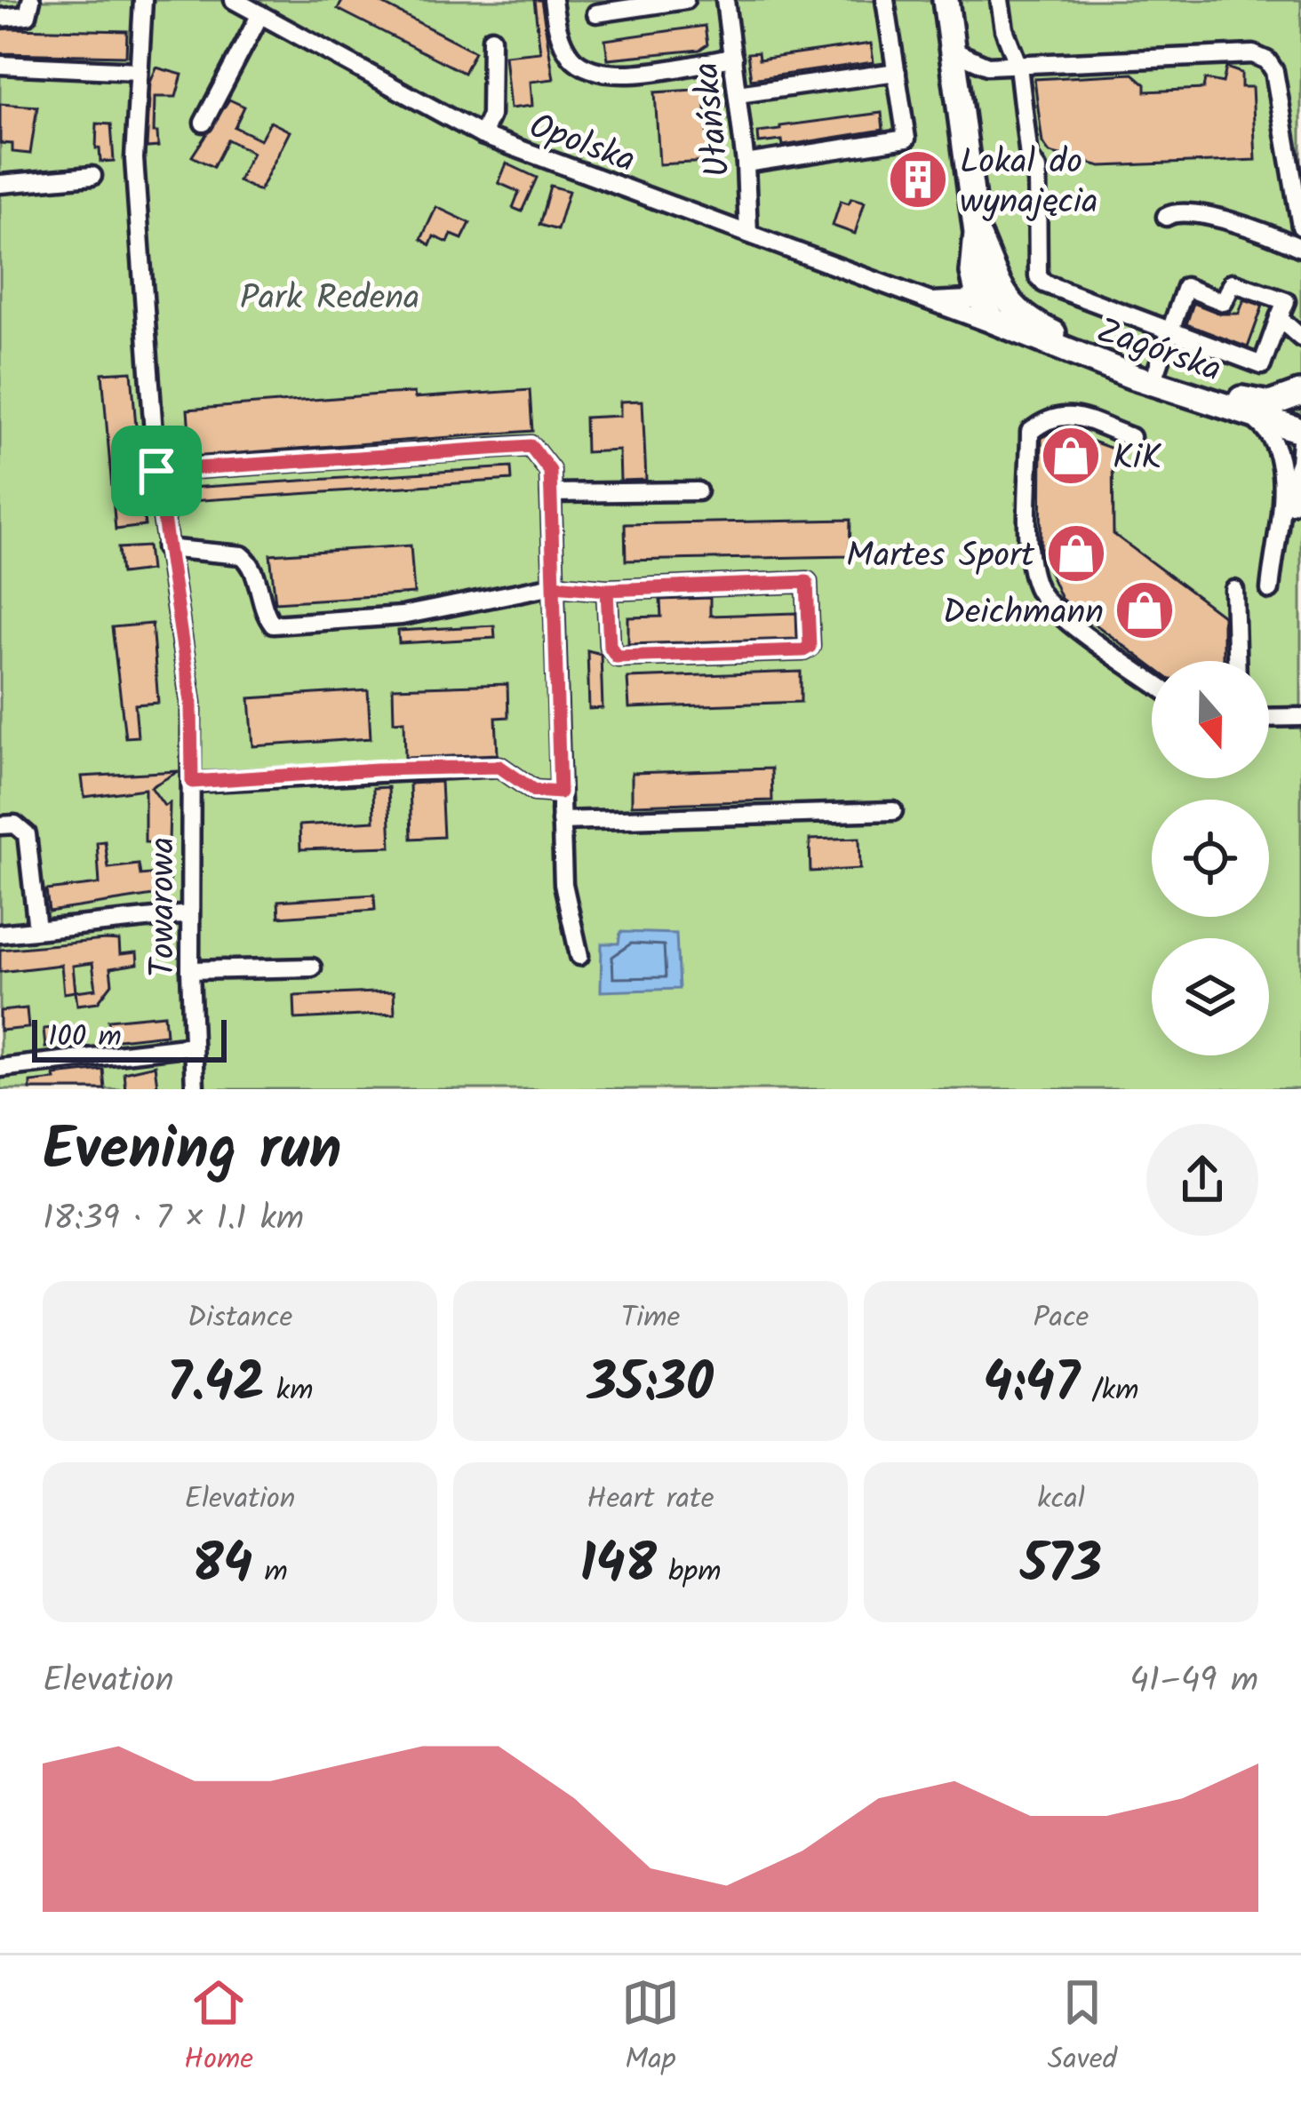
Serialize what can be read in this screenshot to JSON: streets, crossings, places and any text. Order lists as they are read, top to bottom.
{
  "streets": {
    "highway": ["Zagórska"],
    "street": ["Ułańska", "Opolska", "Towarowa"]
  },
  "crossings": [
    ["Ułańska", "Opolska"]
  ],
  "parks": ["Park Redena"],
  "places": {
    "building": ["Lokal do wynajęcia"],
    "shop": ["KiK", "Martes Sport", "Deichmann"]
  },
  "scale_bar": "100 m",
  "north": "bottom",
  "page": {
    "scale": "100 m",
    "heading": ["Evening run", "18:39 · 7 × 1.1 km"],
    "stats": [
      ["Distance", "7.42 km"],
      ["Time", "35:30"],
      ["Pace", "4:47 /km"],
      ["Elevation", "84 m"],
      ["Heart rate", "148 bpm"],
      ["kcal", "573"]
    ],
    "chart": ["Elevation", "41–49 m"],
    "tabs": ["Home", "Map", "Saved"]
  }
}
